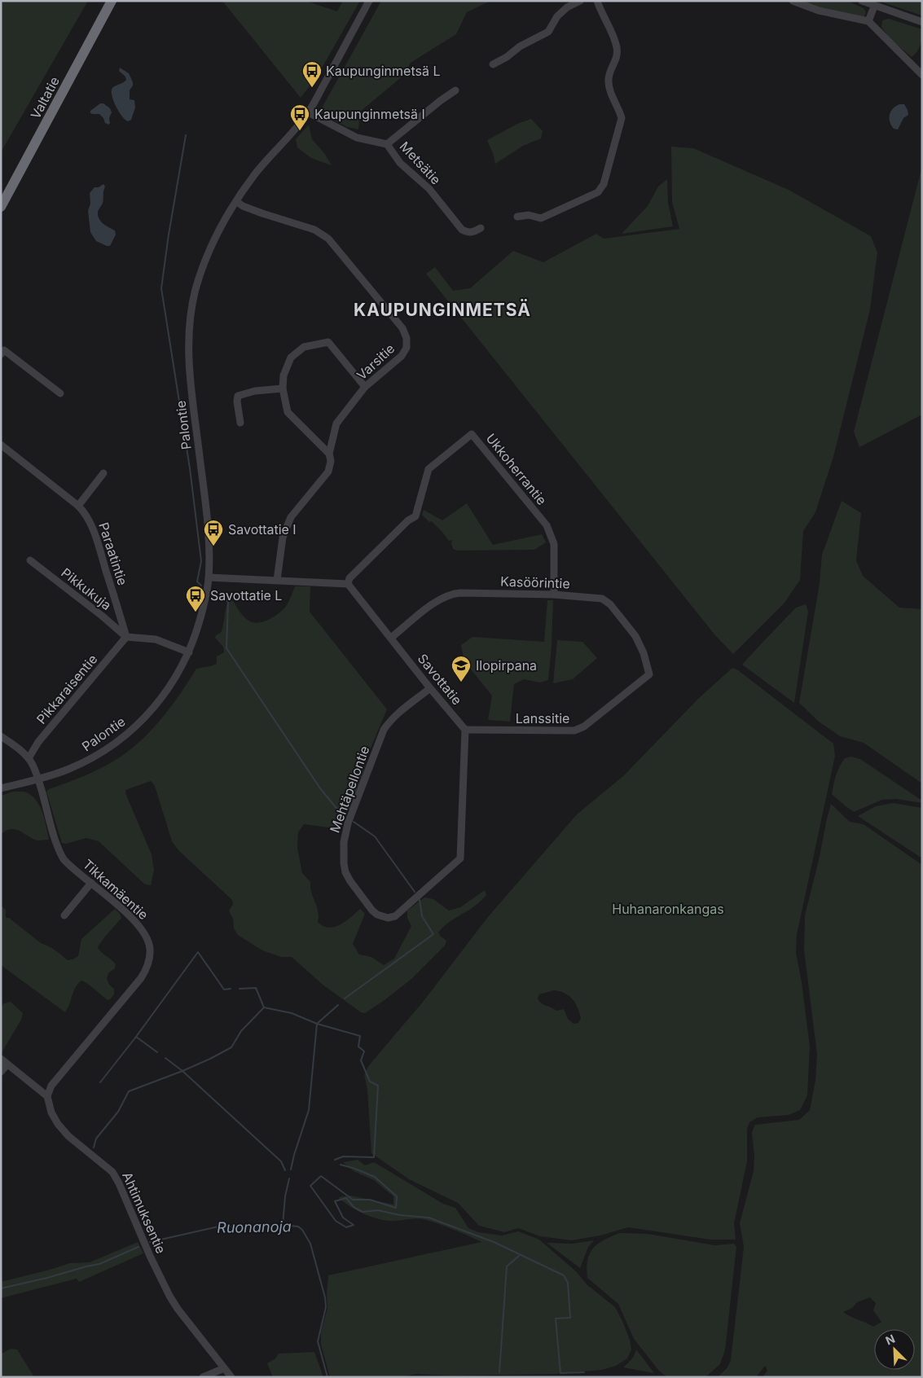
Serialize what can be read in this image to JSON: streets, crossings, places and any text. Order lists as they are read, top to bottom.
{
  "streets": {
    "highway": ["Valtatie"],
    "street": [
      "Metsätie",
      "Varsitie",
      "Palontie",
      "Ukkoherrantie",
      "Paraatintie",
      "Kasöörintie",
      "Pikkukuja",
      "Savottatie",
      "Pikkaraisentie",
      "Lanssitie",
      "Mehtäpellontie",
      "Tikkamäentie",
      "Ahtimuksentie"
    ]
  },
  "crossings": [
    ["Metsätie", "Palontie"],
    ["Varsitie", "Palontie"],
    ["Palontie", "Tikkamäentie"],
    ["Ukkoherrantie", "Kasöörintie"],
    ["Ukkoherrantie", "Savottatie"],
    ["Paraatintie", "Pikkukuja"],
    ["Paraatintie", "Pikkaraisentie"],
    ["Kasöörintie", "Savottatie"],
    ["Kasöörintie", "Lanssitie"],
    ["Pikkukuja", "Pikkaraisentie"],
    ["Savottatie", "Lanssitie"],
    ["Savottatie", "Mehtäpellontie"],
    ["Pikkaraisentie", "Tikkamäentie"],
    ["Lanssitie", "Mehtäpellontie"],
    ["Tikkamäentie", "Ahtimuksentie"]
  ],
  "districts": ["KAUPUNGINMETSÄ"],
  "water": ["Ruonanoja"],
  "parks": ["Huhanaronkangas"],
  "places": {
    "bus stop": [
      "Kaupunginmetsä L",
      "Kaupunginmetsä I",
      "Savottatie I",
      "Savottatie L"
    ],
    "school or university": ["Ilopirpana"]
  },
  "north": "top left"
}
